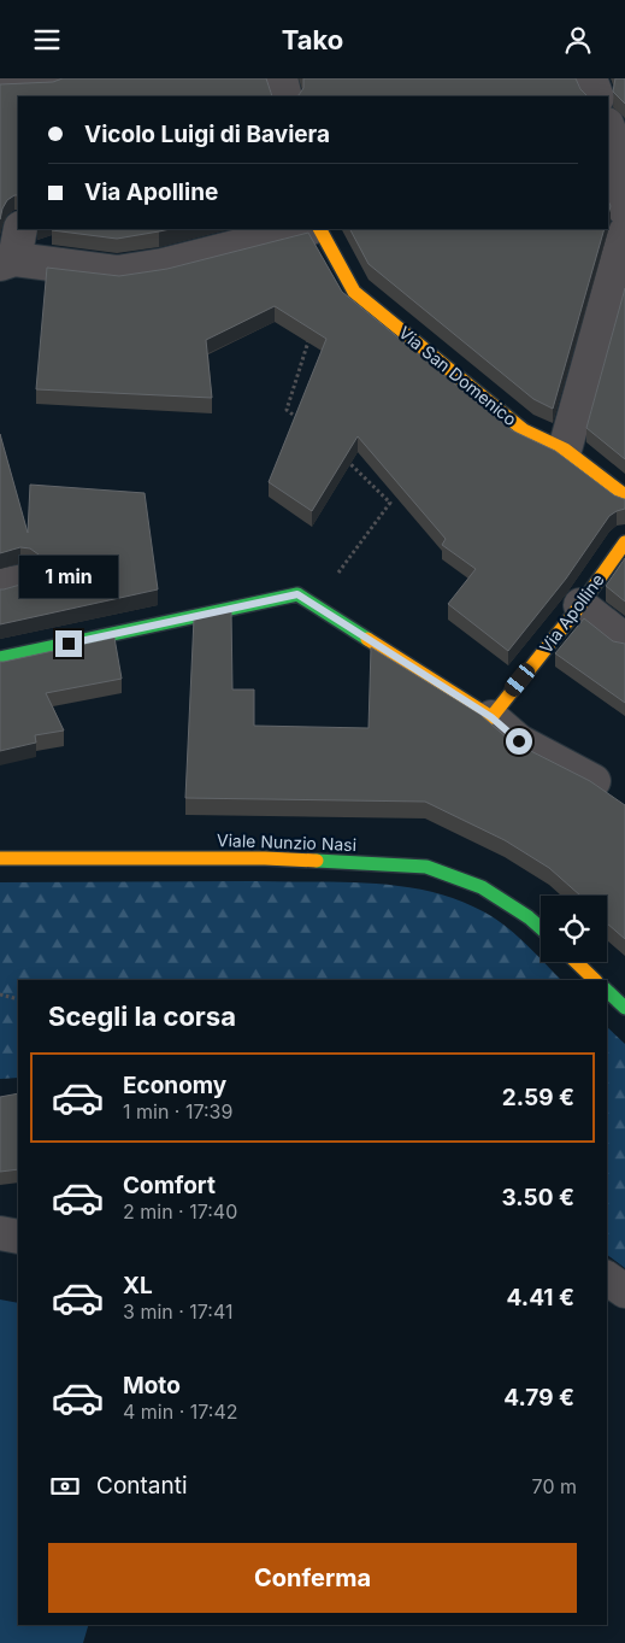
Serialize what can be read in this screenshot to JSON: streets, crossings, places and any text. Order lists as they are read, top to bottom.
{
  "streets": {
    "street": ["Via San Domenico", "Via Apolline", "Viale Nunzio Nasi"]
  },
  "page": {
    "header": "Tako",
    "banner": ["Vicolo Luigi di Baviera", "Via Apolline"],
    "bubble": "1 min",
    "heading": "Scegli la corsa",
    "list": [
      {
        "name": "Economy",
        "note": "1 min · 17:39",
        "value": "2.59 €"
      },
      {
        "name": "Comfort",
        "note": "2 min · 17:40",
        "value": "3.50 €"
      },
      {
        "name": "XL",
        "note": "3 min · 17:41",
        "value": "4.41 €"
      },
      {
        "name": "Moto",
        "note": "4 min · 17:42",
        "value": "4.79 €"
      }
    ],
    "pay": ["Contanti", "70 m"],
    "buttons": "Conferma"
  }
}
